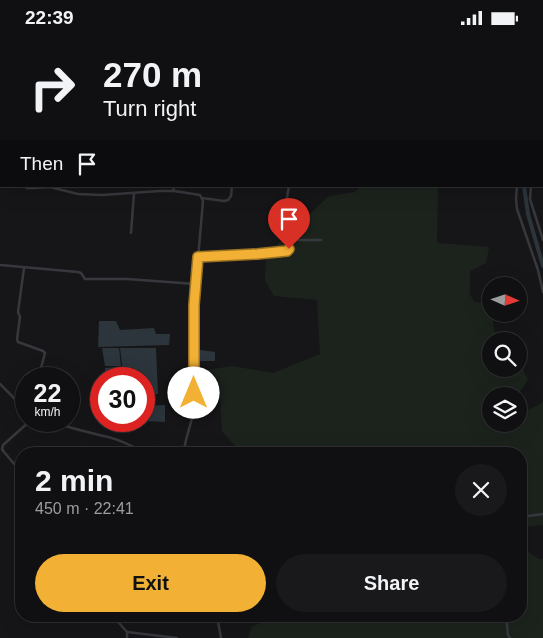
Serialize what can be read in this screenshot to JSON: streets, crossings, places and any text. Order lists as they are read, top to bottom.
{
  "north": "right",
  "page": {
    "status": "22:39",
    "turn": ["270 m", "Turn right"],
    "then": "Then",
    "speed": "22 km/h",
    "limit": "30",
    "heading": ["2 min", "450 m · 22:41"],
    "buttons": ["Exit", "Share"]
  }
}
